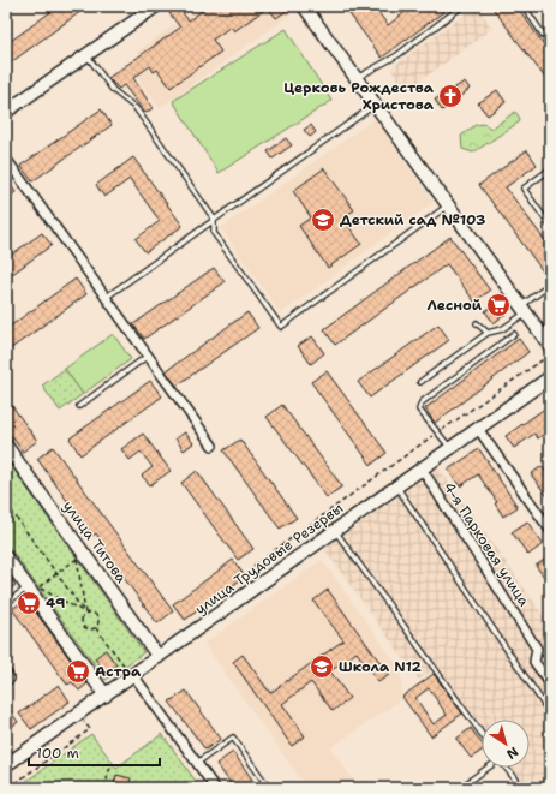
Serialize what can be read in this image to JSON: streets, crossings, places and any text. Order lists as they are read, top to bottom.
{
  "streets": {
    "main road": ["улица Титова", "улица Трудовые Резервы"],
    "street": ["4-я Парковая улица"]
  },
  "crossings": [
    ["улица Титова", "улица Трудовые Резервы"],
    ["4-я Парковая улица", "улица Трудовые Резервы"]
  ],
  "places": {
    "church": ["Церковь Рождества Христова"],
    "school or university": ["Детский сад №103", "Школа N12"],
    "supermarket": ["Лесной", "49", "Астра"]
  },
  "scale_bar": "100 m",
  "north": "bottom right"
}
